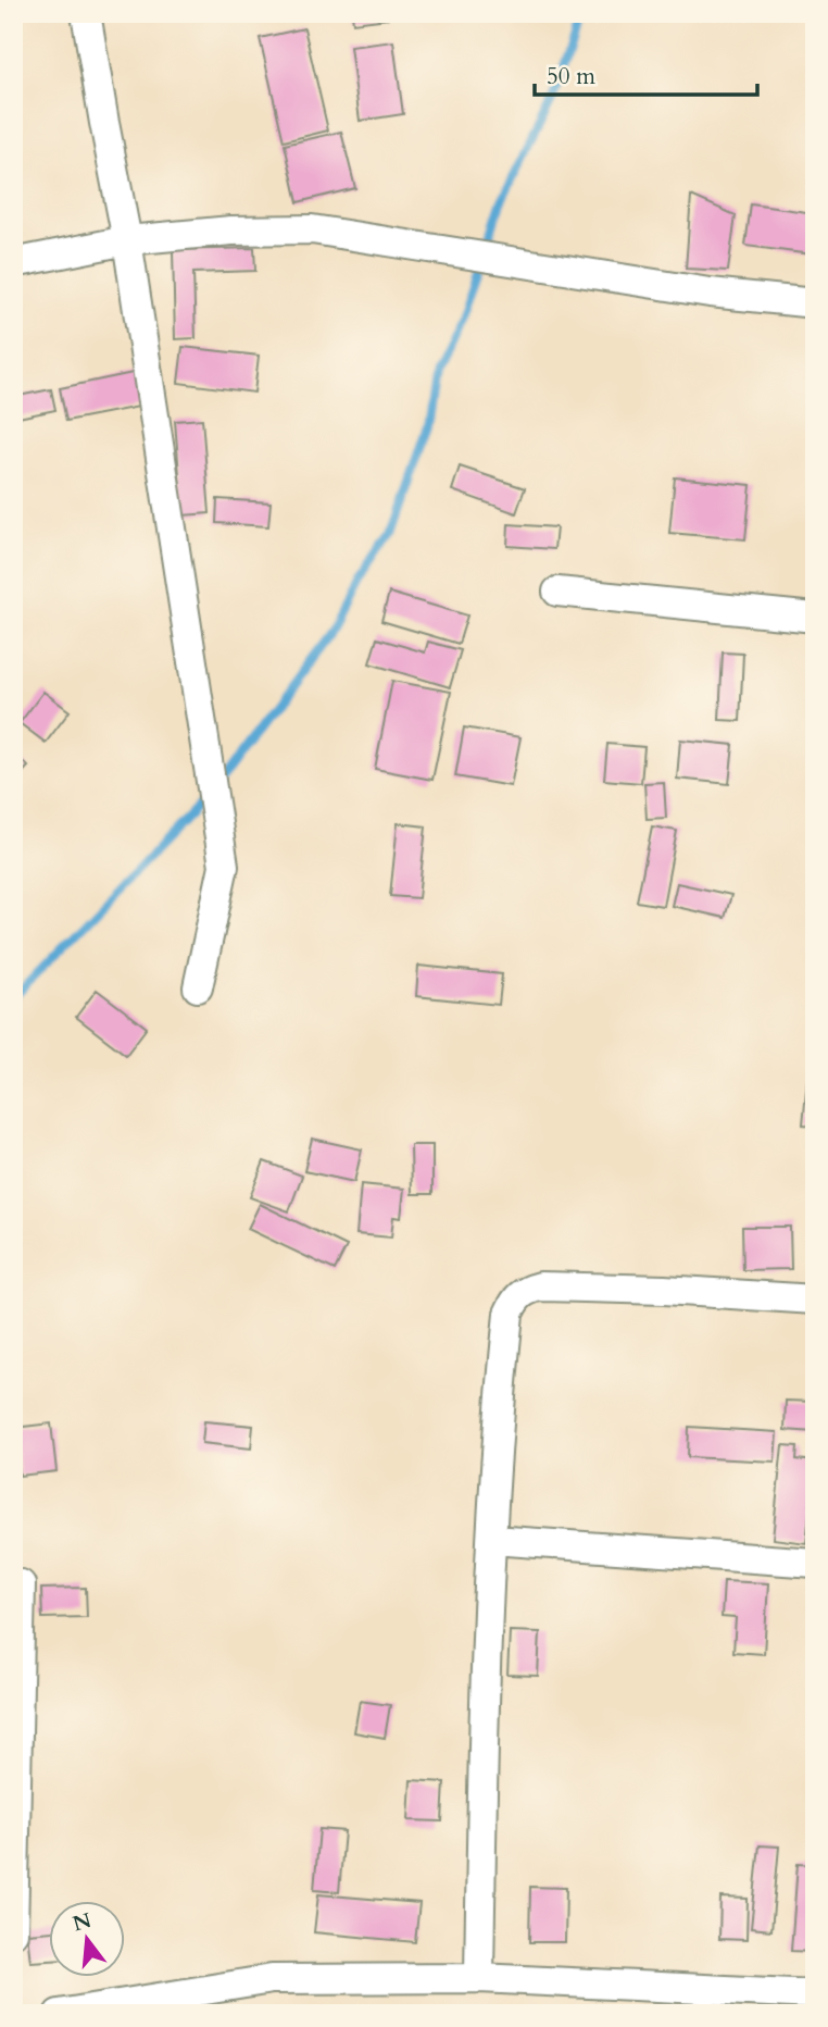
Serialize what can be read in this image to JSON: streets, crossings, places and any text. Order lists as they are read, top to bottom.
{
  "scale_bar": "50 m",
  "north": "top"
}
